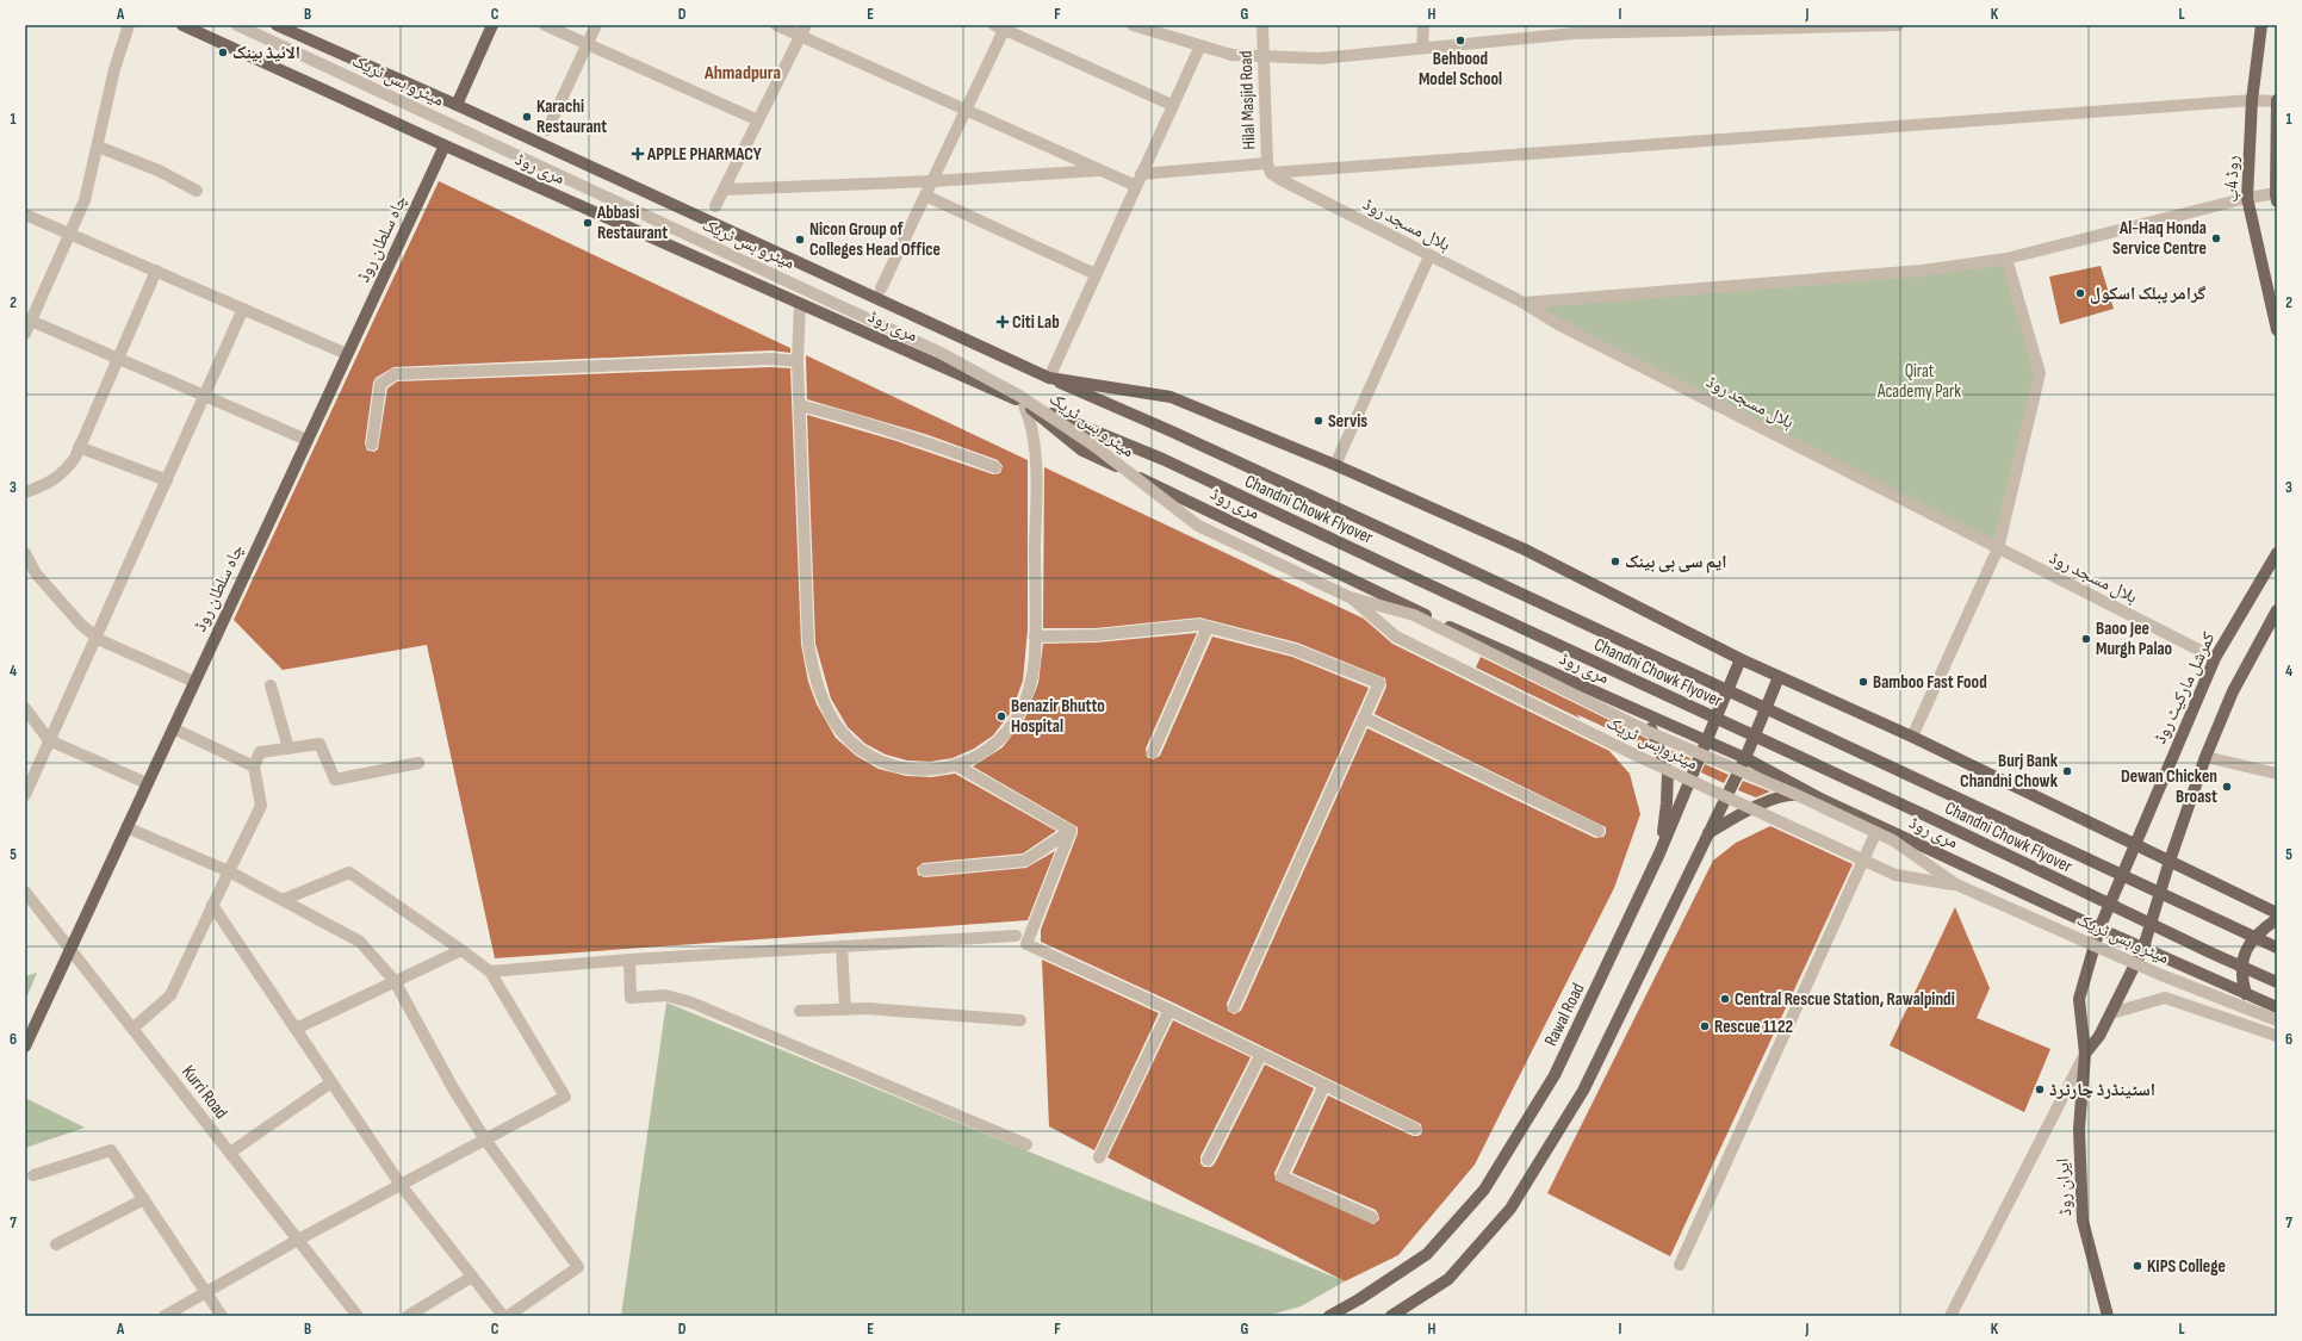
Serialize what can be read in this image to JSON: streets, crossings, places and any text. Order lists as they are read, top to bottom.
{
  "streets": {
    "main road": [
      "مری روڈ",
      "روڈ 4ب",
      "چاہ سلطان روڈ",
      "Chandni Chowk Flyover",
      "کمرشل مارکیٹ روڈ",
      "Rawal Road",
      "ایران روڈ"
    ],
    "street": [
      "میٹرو بس ٹریک",
      "Hilal Masjid Road",
      "ہلال مسجد روڈ",
      "Kurri Road"
    ]
  },
  "crossings": [
    ["Hilal Masjid Road", "ہلال مسجد روڈ"],
    ["مری روڈ", "چاہ سلطان روڈ"],
    ["مری روڈ", "Chandni Chowk Flyover"],
    ["مری روڈ", "کمرشل مارکیٹ روڈ"],
    ["مری روڈ", "Rawal Road"],
    ["مری روڈ", "ایران روڈ"],
    ["ہلال مسجد روڈ", "کمرشل مارکیٹ روڈ"],
    ["چاہ سلطان روڈ", "Kurri Road"],
    ["کمرشل مارکیٹ روڈ", "ایران روڈ"]
  ],
  "districts": ["Ahmadpura"],
  "parks": ["Qirat Academy Park"],
  "places": {
    "other": [
      "Behbood Model School",
      "الائیڈ بینک",
      "Karachi Restaurant",
      "Abbasi Restaurant",
      "Al-Haq Honda Service Centre",
      "Nicon Group of Colleges Head Office",
      "گرامر پبلک اسکول",
      "Servis",
      "ایم سی بی بینک",
      "Baoo Jee Murgh Palao",
      "Bamboo Fast Food",
      "Benazir Bhutto Hospital",
      "Burj Bank Chandni Chowk",
      "Dewan Chicken Broast",
      "Central Rescue Station, Rawalpindi",
      "Rescue 1122",
      "اسٹینڈرڈ چارٹرڈ",
      "KIPS College"
    ],
    "health": ["APPLE PHARMACY", "Citi Lab"]
  },
  "grid": {
    "columns": [
      "A",
      "B",
      "C",
      "D",
      "E",
      "F",
      "G",
      "H",
      "I",
      "J",
      "K",
      "L"
    ],
    "rows": [
      "1",
      "2",
      "3",
      "4",
      "5",
      "6",
      "7"
    ]
  }
}
